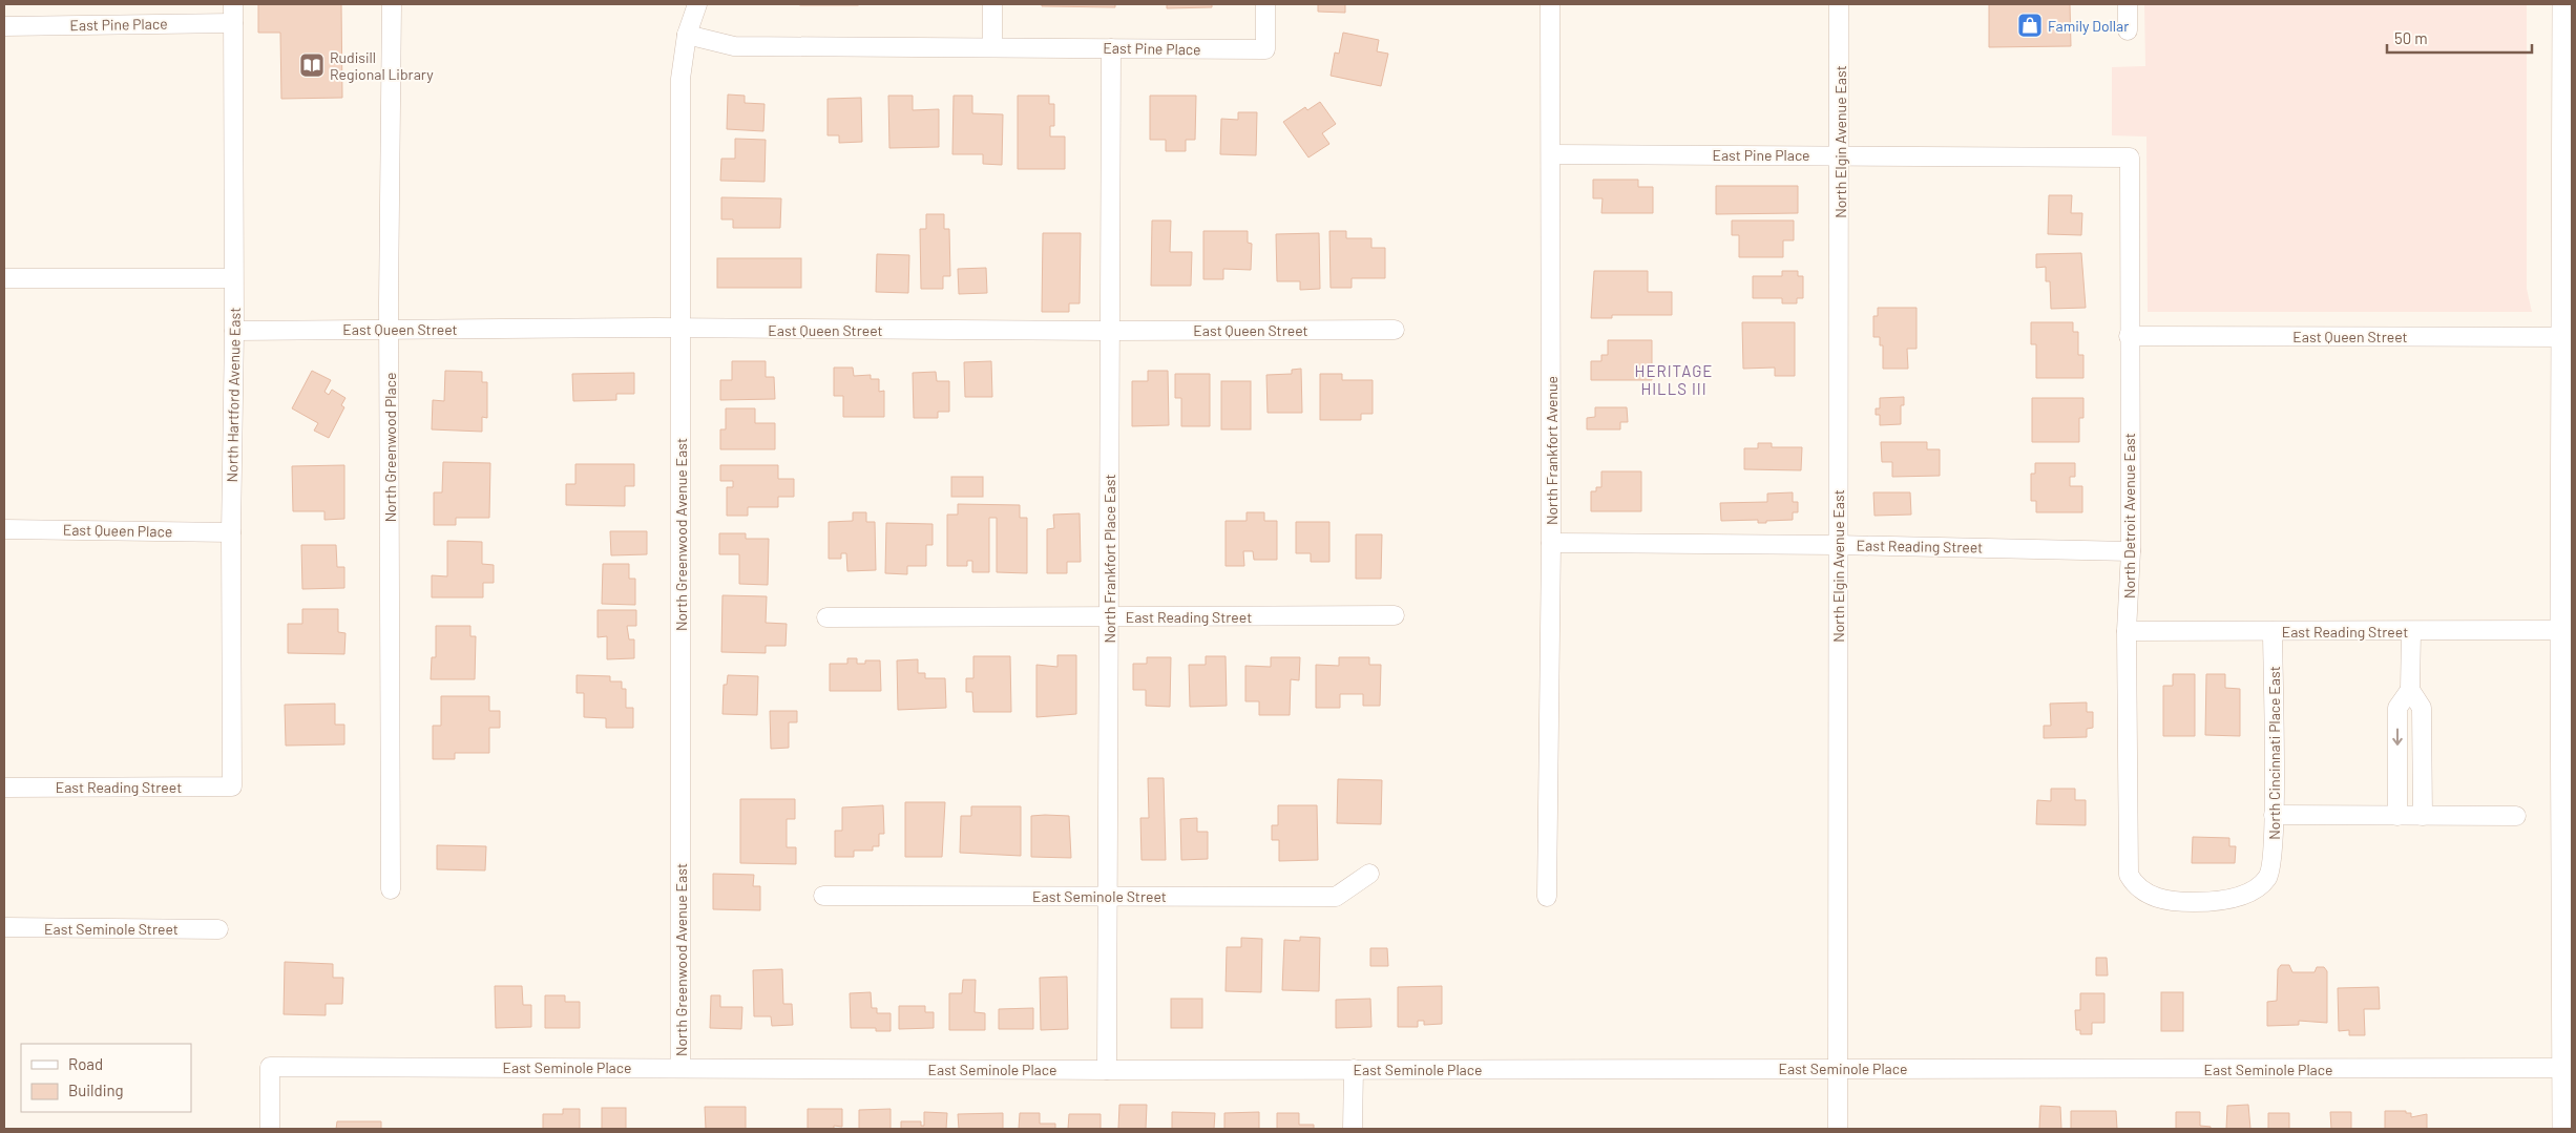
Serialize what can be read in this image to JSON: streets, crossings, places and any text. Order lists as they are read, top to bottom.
{
  "streets": {
    "street": [
      "East Pine Place",
      "North Elgin Avenue East",
      "East Queen Street",
      "North Hartford Avenue East",
      "North Greenwood Place",
      "North Frankfort Avenue",
      "North Detroit Avenue East",
      "East Queen Place",
      "North Greenwood Avenue East",
      "East Reading Street",
      "North Frankfort Place East",
      "North Cincinnati Place East",
      "East Seminole Street",
      "East Seminole Place"
    ]
  },
  "crossings": [
    ["East Pine Place", "North Elgin Avenue East"],
    ["East Pine Place", "North Hartford Avenue East"],
    ["East Pine Place", "North Frankfort Avenue"],
    ["East Pine Place", "North Detroit Avenue East"],
    ["East Pine Place", "North Greenwood Avenue East"],
    ["East Pine Place", "North Frankfort Place East"],
    ["North Elgin Avenue East", "East Reading Street"],
    ["North Elgin Avenue East", "East Seminole Place"],
    ["East Queen Street", "North Hartford Avenue East"],
    ["East Queen Street", "North Greenwood Place"],
    ["East Queen Street", "North Detroit Avenue East"],
    ["East Queen Street", "North Greenwood Avenue East"],
    ["East Queen Street", "North Frankfort Place East"],
    ["North Hartford Avenue East", "East Queen Place"],
    ["North Hartford Avenue East", "East Reading Street"],
    ["North Frankfort Avenue", "East Reading Street"],
    ["North Detroit Avenue East", "East Reading Street"],
    ["North Detroit Avenue East", "North Cincinnati Place East"],
    ["North Greenwood Avenue East", "East Seminole Place"],
    ["East Reading Street", "North Frankfort Place East"],
    ["East Reading Street", "North Cincinnati Place East"],
    ["North Frankfort Place East", "East Seminole Street"],
    ["North Frankfort Place East", "East Seminole Place"]
  ],
  "districts": ["HERITAGE HILLS III"],
  "places": {
    "shop": ["Family Dollar"],
    "library": ["Rudisill Regional Library"]
  },
  "legend": ["Road", "Building"],
  "scale_bar": "50 m"
}
